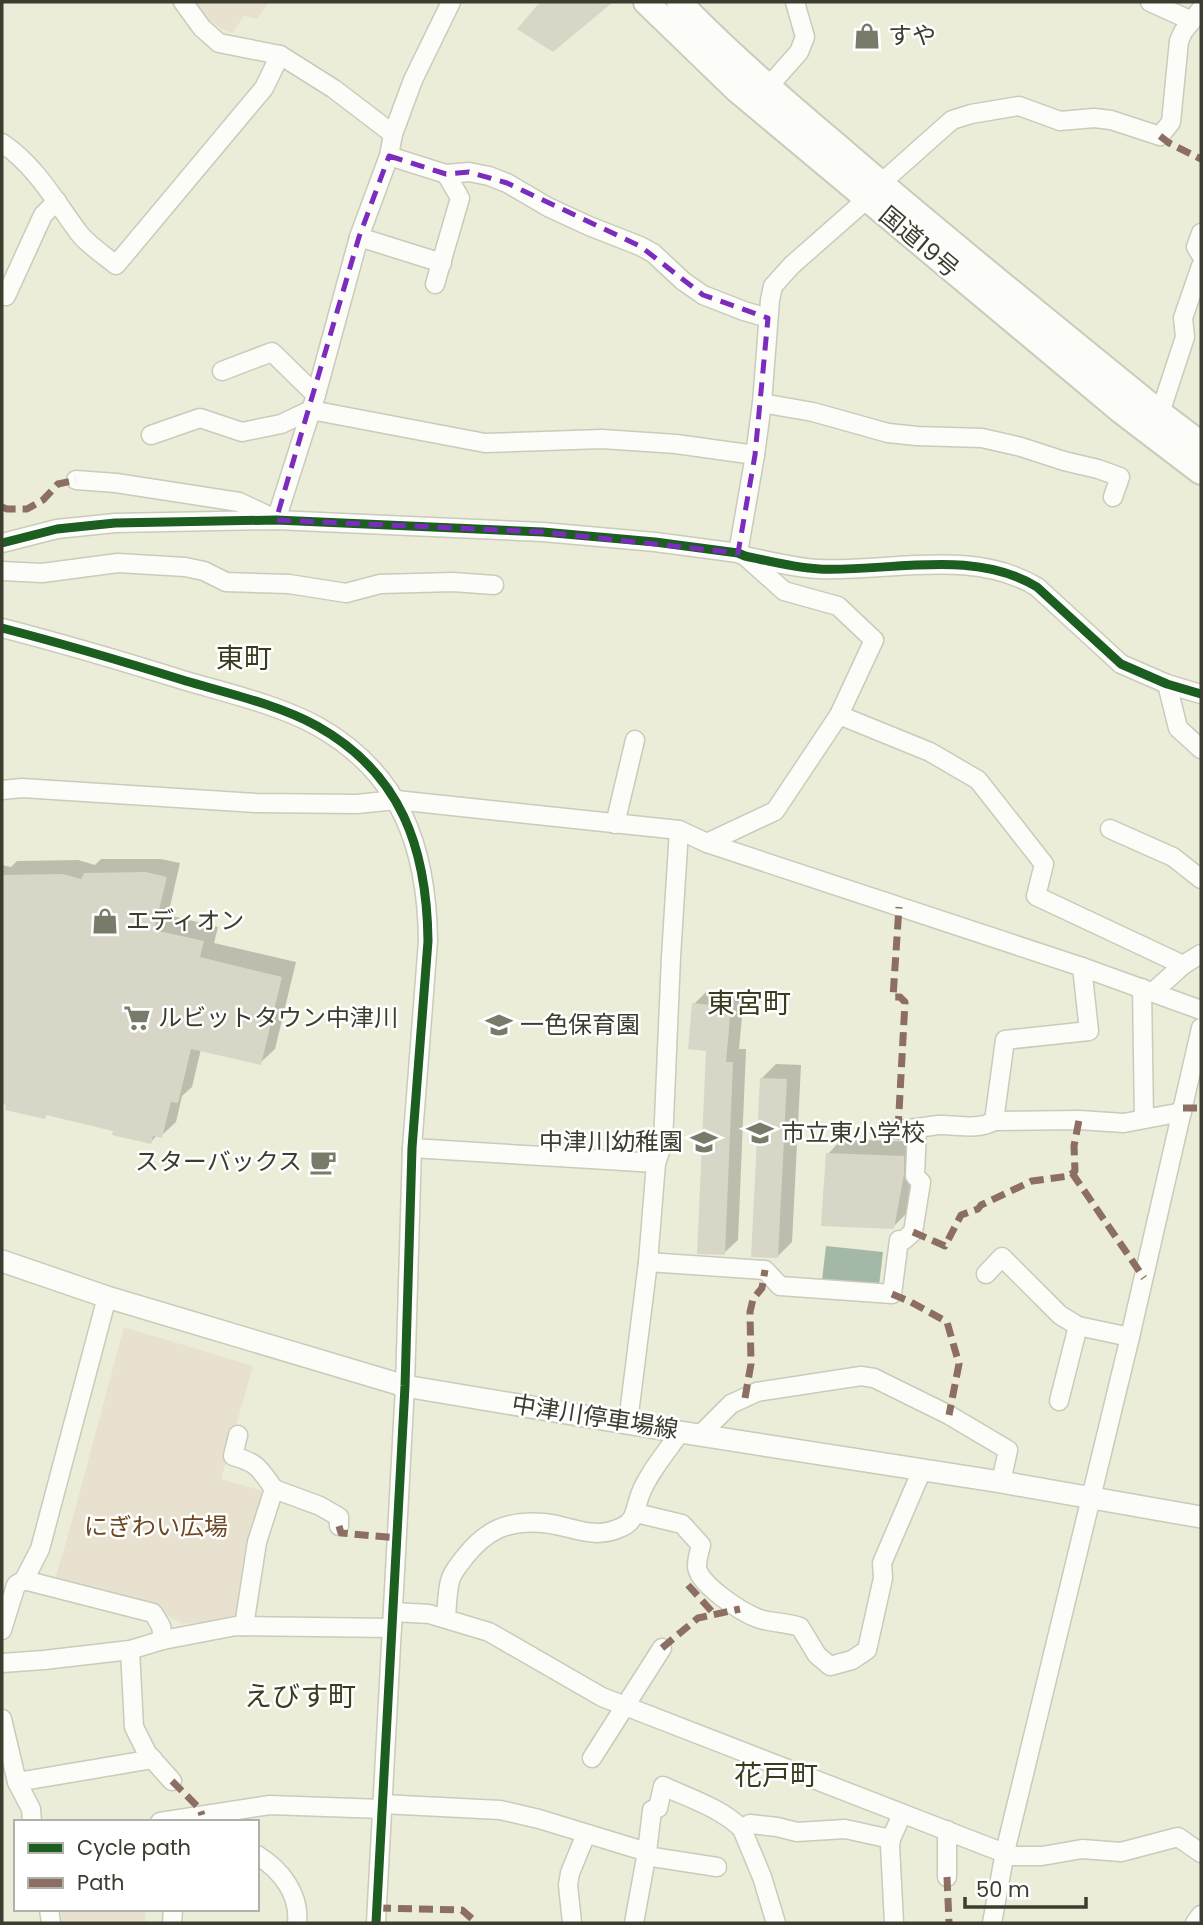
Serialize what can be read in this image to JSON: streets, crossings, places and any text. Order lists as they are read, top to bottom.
{
  "streets": {
    "highway": ["国道19号"],
    "main road": ["中津川停車場線"]
  },
  "districts": [
    "東町",
    "東宮町",
    "えびす町",
    "花戸町"
  ],
  "parks": ["にぎわい広場"],
  "places": {
    "shop": ["すや", "エディオン"],
    "supermarket": ["ルビットタウン中津川"],
    "school or university": ["一色保育園", "市立東小学校", "中津川幼稚園"],
    "cafe": ["スターバックス"]
  },
  "legend": ["Cycle path", "Path"],
  "scale_bar": "50 m"
}
